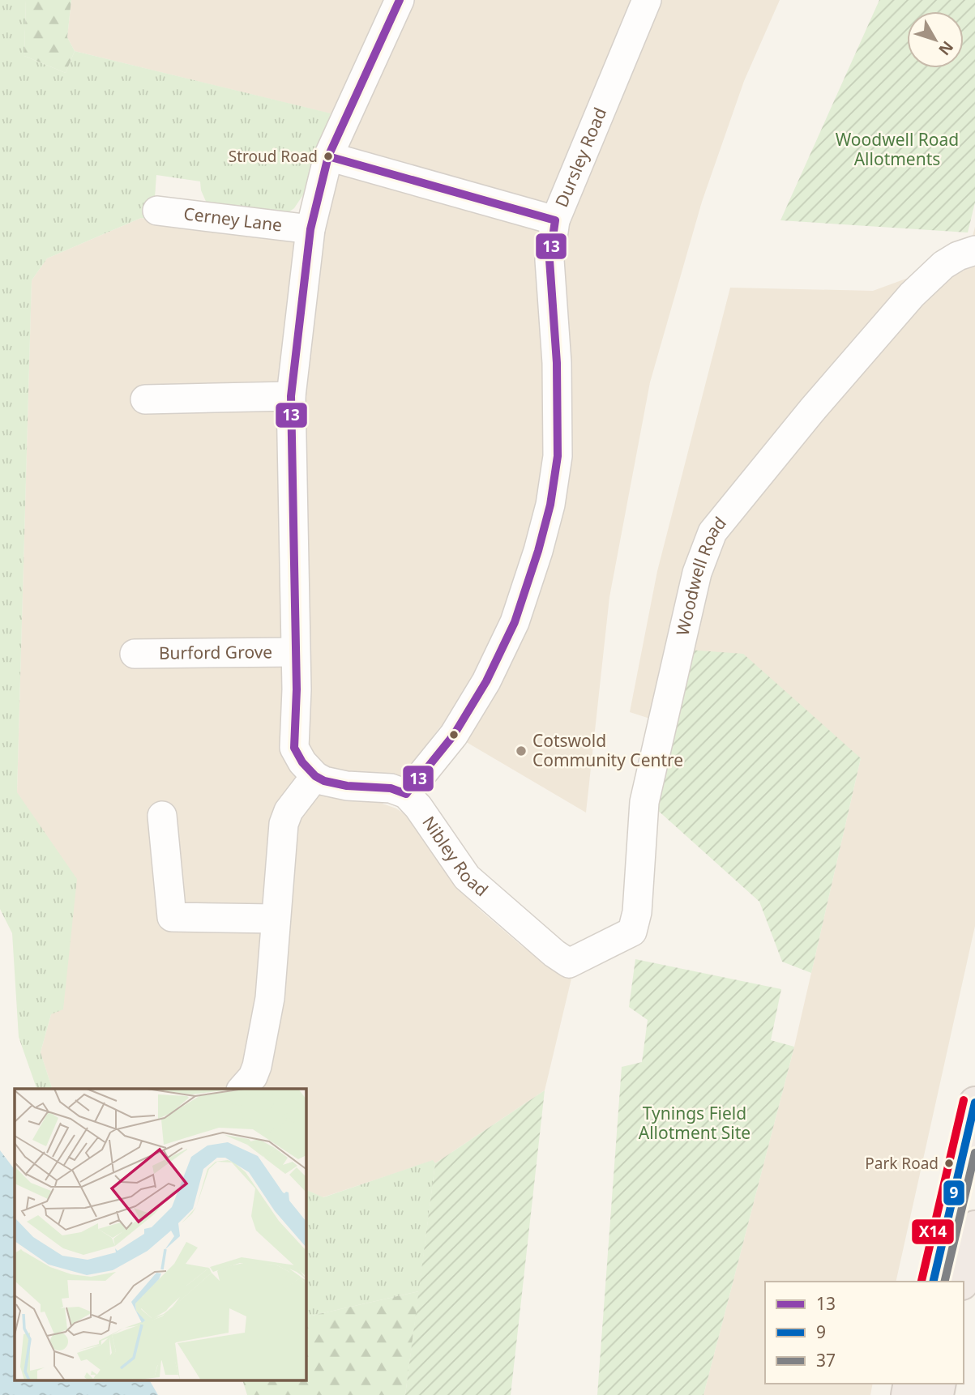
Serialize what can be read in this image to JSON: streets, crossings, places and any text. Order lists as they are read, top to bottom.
{
  "streets": {
    "street": [
      "Dursley Road",
      "Cerney Lane",
      "Woodwell Road",
      "Burford Grove",
      "Nibley Road"
    ]
  },
  "crossings": [
    ["Dursley Road", "Nibley Road"],
    ["Woodwell Road", "Nibley Road"]
  ],
  "parks": ["Woodwell Road Allotments", "Tynings Field Allotment Site"],
  "places": ["Stroud Road", "Cotswold Community Centre", "Park Road"],
  "lines": [
    "transit line 13",
    "transit line X14",
    "transit line 9",
    "transit line 37"
  ],
  "legend": ["13", "9", "37"],
  "north": "bottom right"
}
